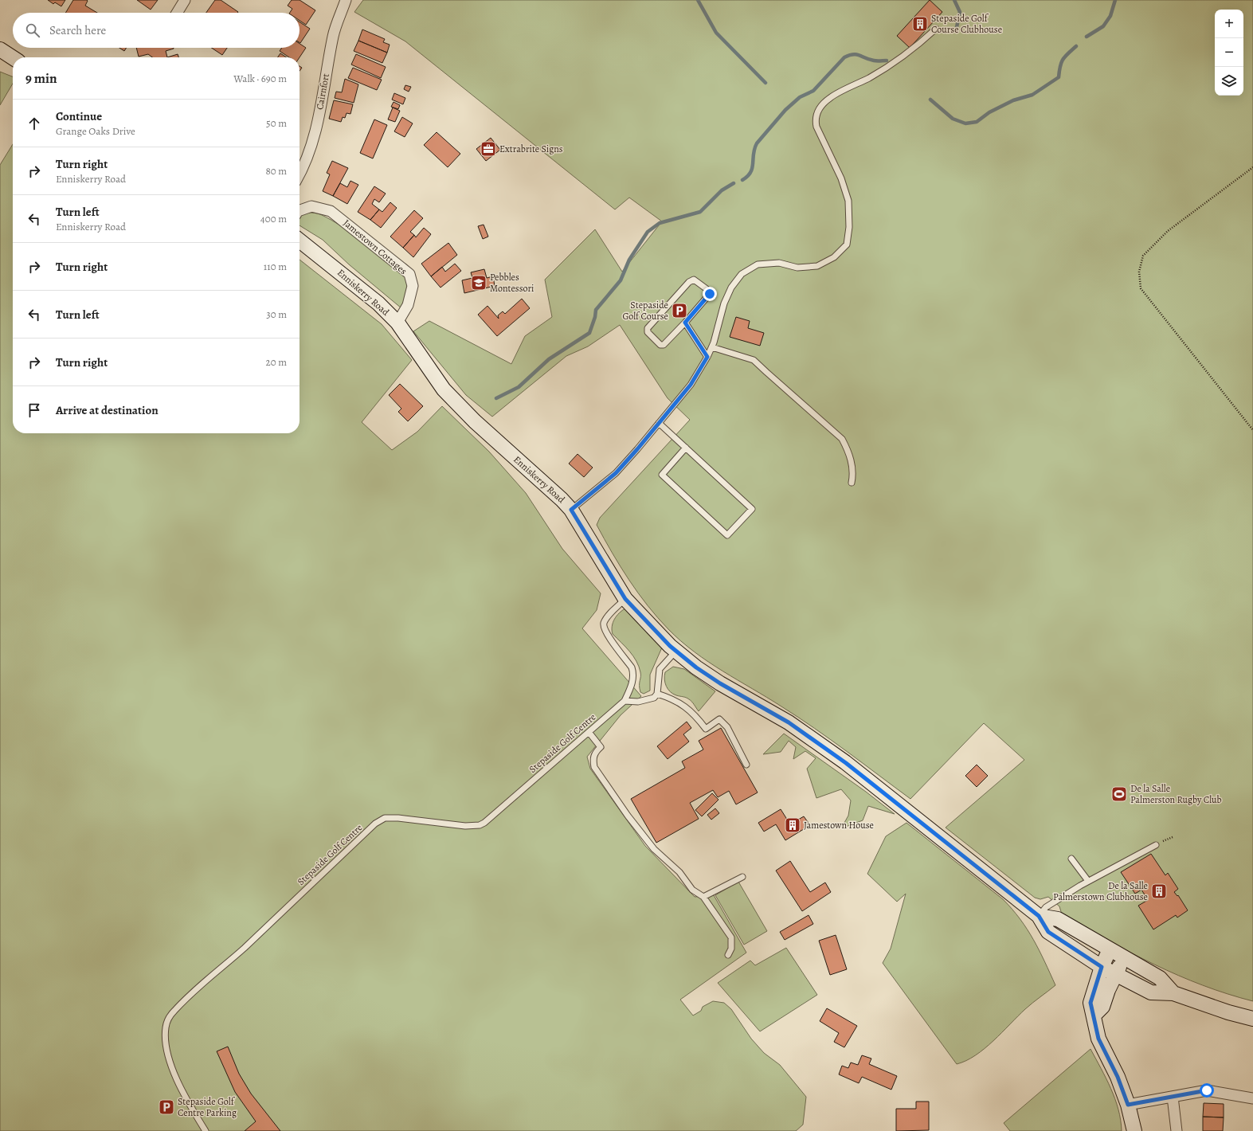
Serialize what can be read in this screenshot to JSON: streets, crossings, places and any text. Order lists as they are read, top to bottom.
{
  "streets": {
    "main road": ["Enniskerry Road"],
    "street": ["Cairnfort", "Jamestown Cottages"],
    "lane": ["Stepaside Golf Centre"]
  },
  "crossings": [
    ["Jamestown Cottages", "Enniskerry Road"]
  ],
  "places": {
    "building": ["Stepaside Golf Course Clubhouse", "Jamestown House", "De la Salle Palmerstown Clubhouse"],
    "office": ["Extrabrite Signs"],
    "school or university": ["Pebbles Montessori"],
    "parking": ["Stepaside Golf Course", "Stepaside Golf Centre Parking"],
    "sports": ["De la Salle Palmerston Rugby Club"]
  },
  "page": {
    "map_buttons": ["+", "−"],
    "search": "Search here",
    "heading": ["9 min", "Walk · 690 m"],
    "list": [
      ["Continue", "Grange Oaks Drive", "50 m"],
      ["Turn right", "Enniskerry Road", "80 m"],
      ["Turn left", "Enniskerry Road", "400 m"],
      ["Turn right", "110 m"],
      ["Turn left", "30 m"],
      ["Turn right", "20 m"],
      "Arrive at destination"
    ]
  }
}
